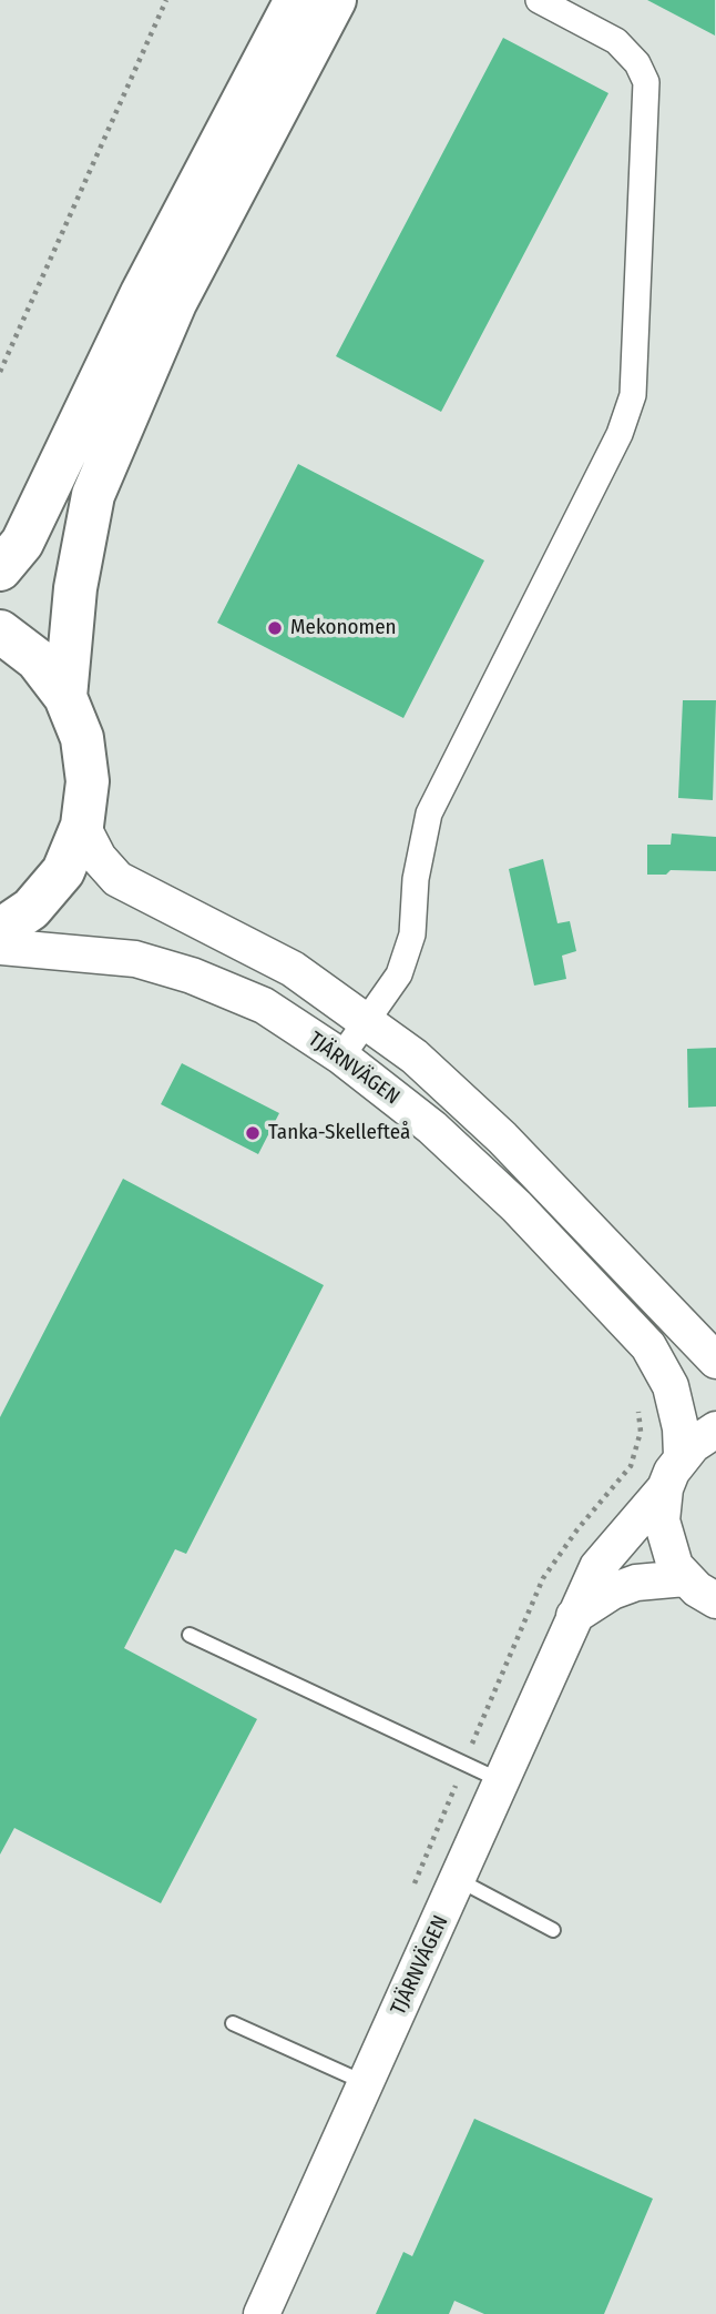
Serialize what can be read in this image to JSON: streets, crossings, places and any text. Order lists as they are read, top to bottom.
{
  "streets": {
    "main road": ["TJÄRNVÄGEN"]
  },
  "places": ["Mekonomen", "Tanka-Skellefteå"]
}
